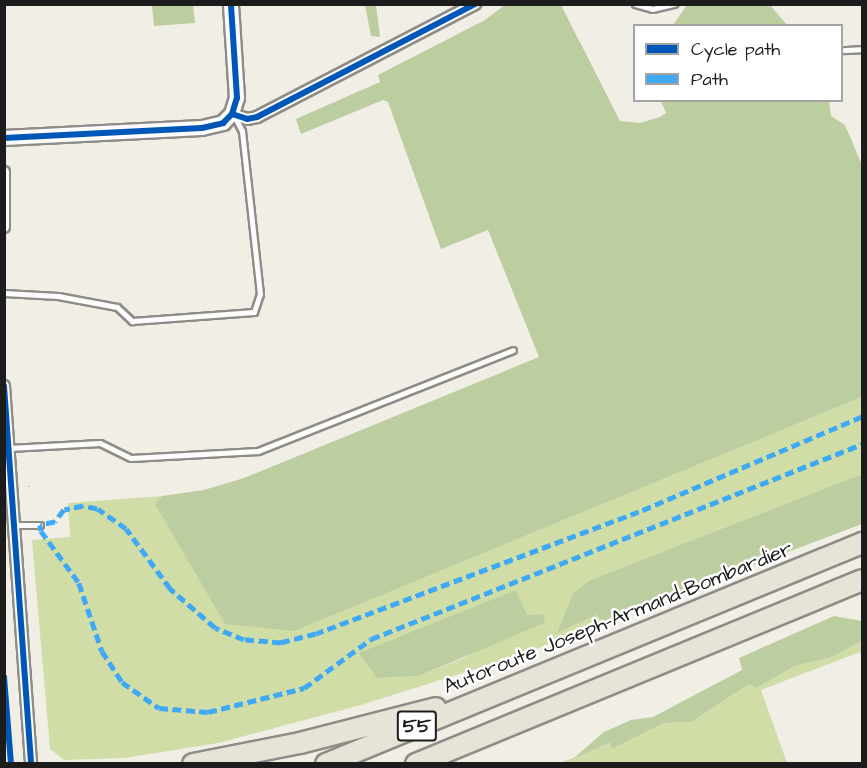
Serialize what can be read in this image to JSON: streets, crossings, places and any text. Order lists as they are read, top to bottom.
{
  "streets": {
    "highway": ["Autoroute Joseph-Armand-Bombardier", "55"]
  },
  "legend": ["Cycle path", "Path"]
}
